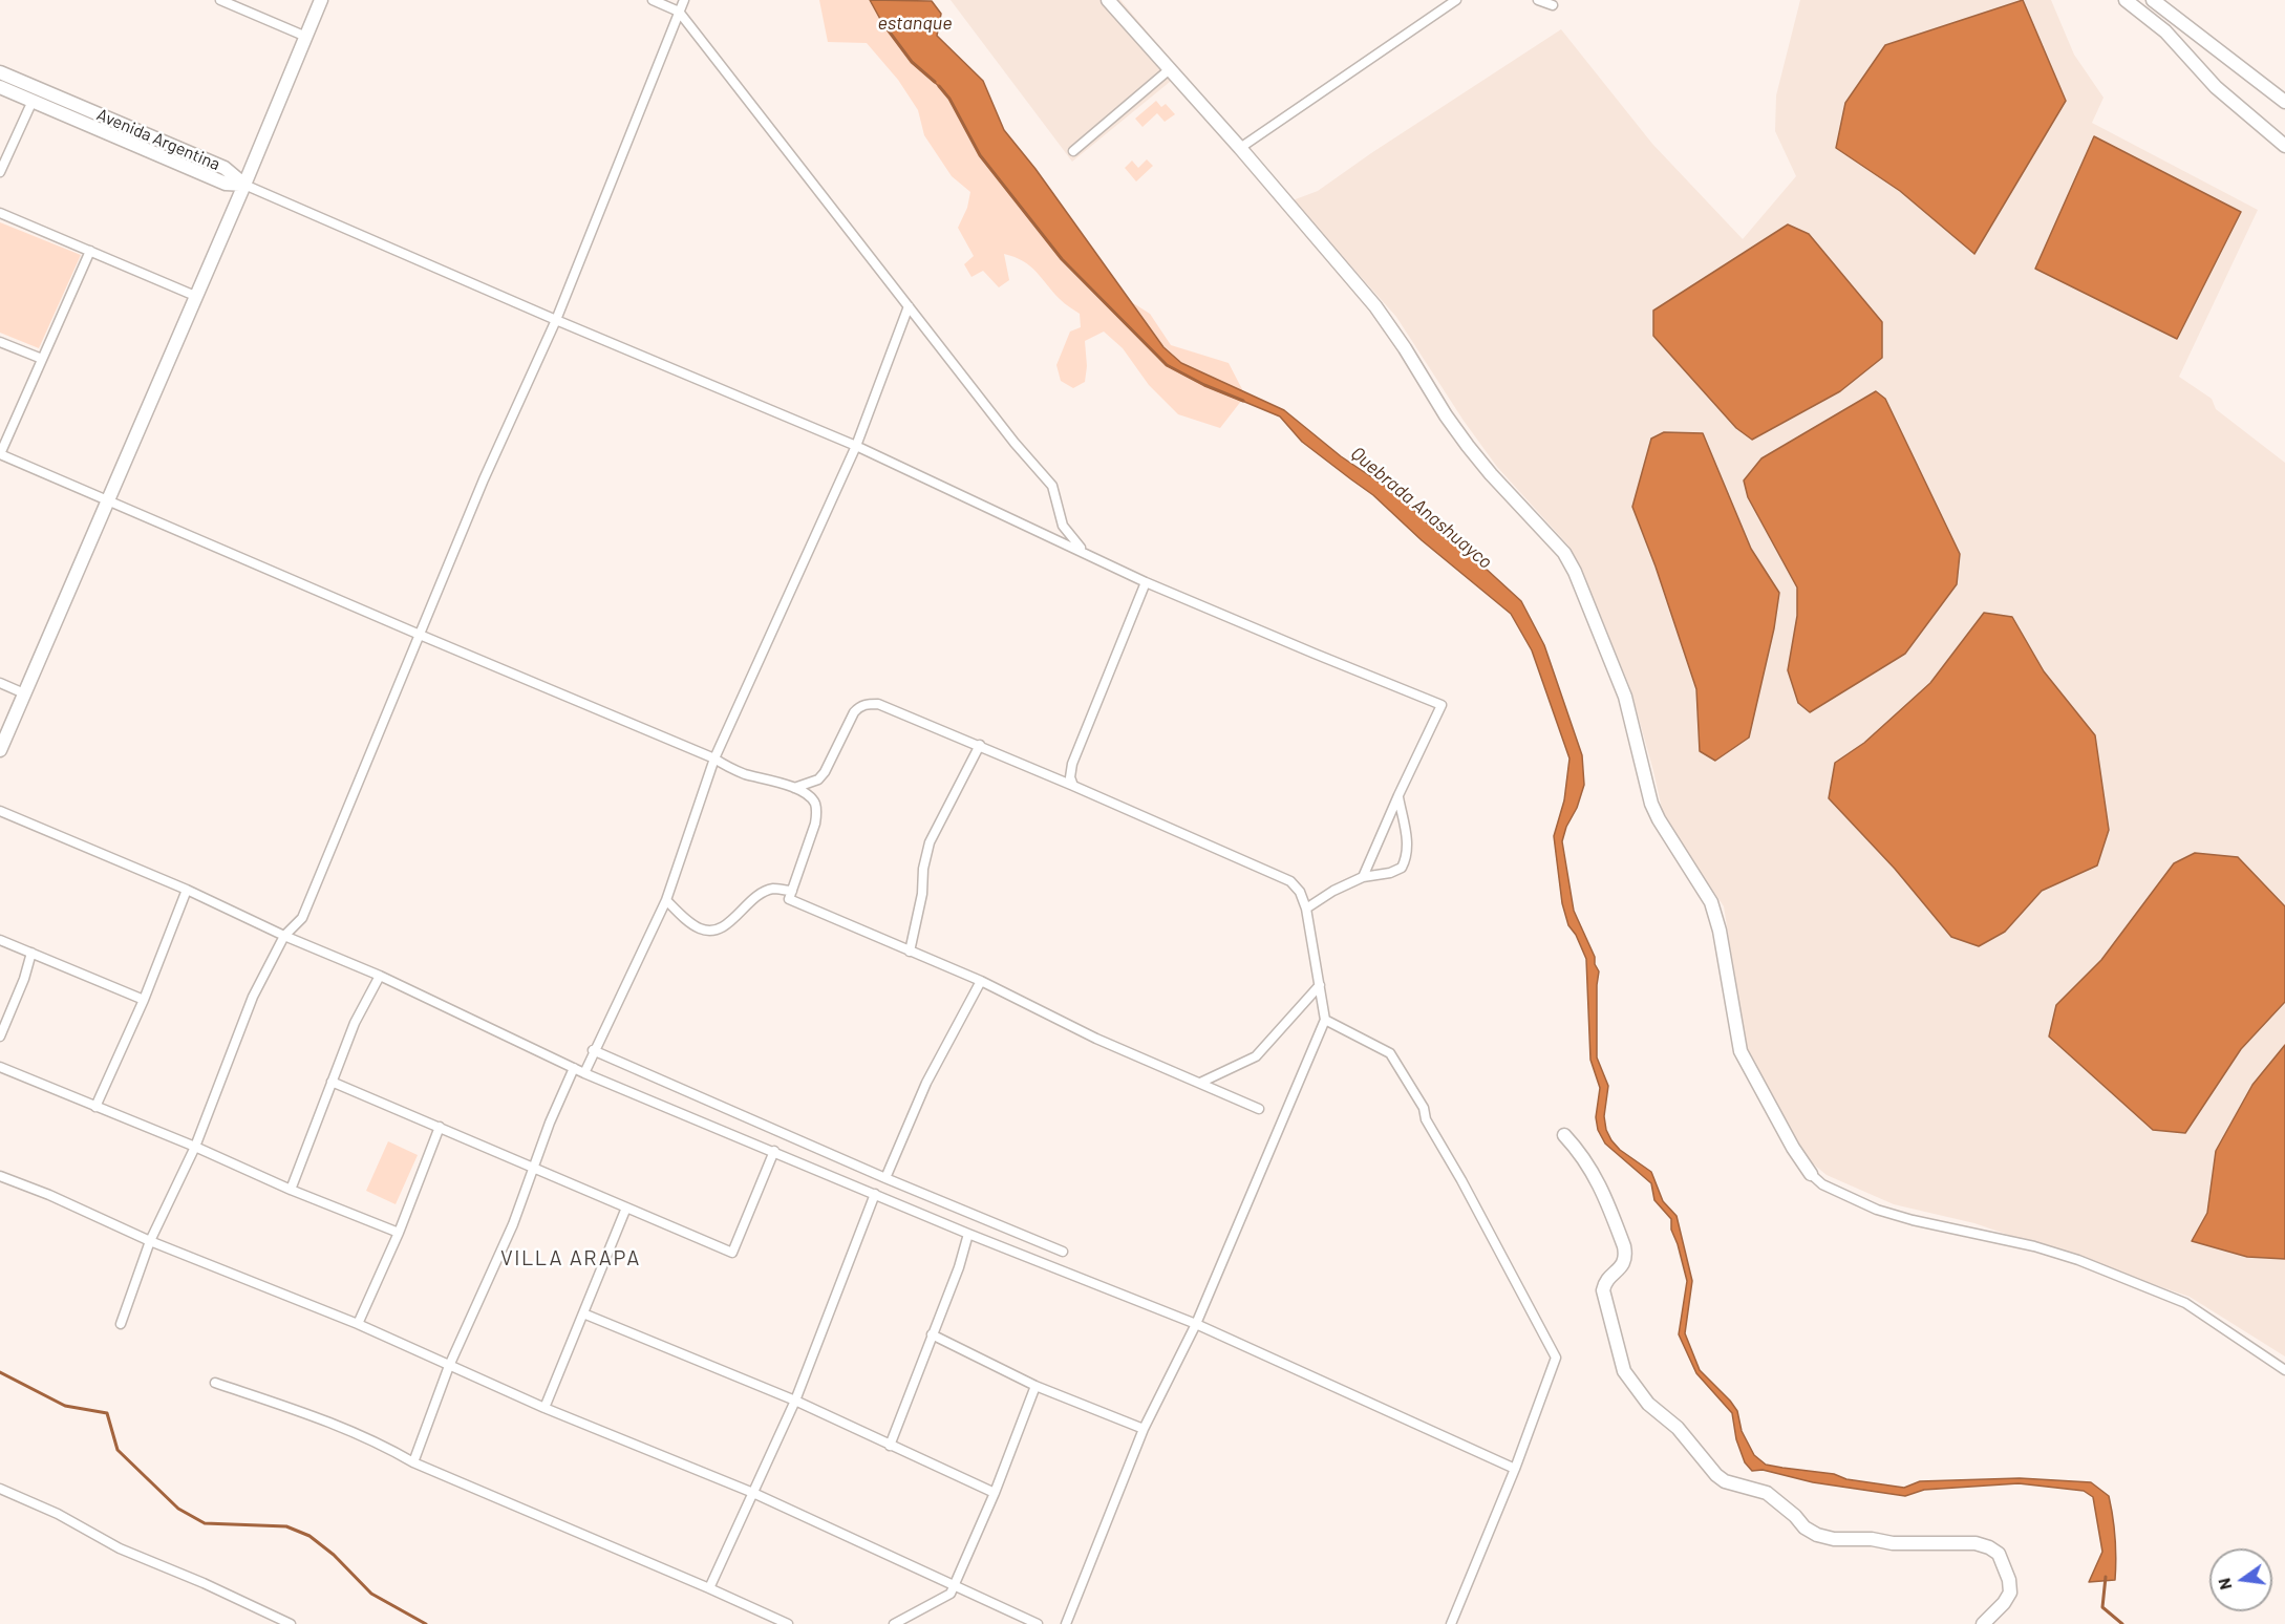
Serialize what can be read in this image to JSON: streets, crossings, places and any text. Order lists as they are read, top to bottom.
{
  "streets": {
    "street": ["Avenida Argentina"]
  },
  "districts": ["VILLA ARAPA"],
  "water": ["estanque", "Quebrada Anashuayco"],
  "north": "left"
}
